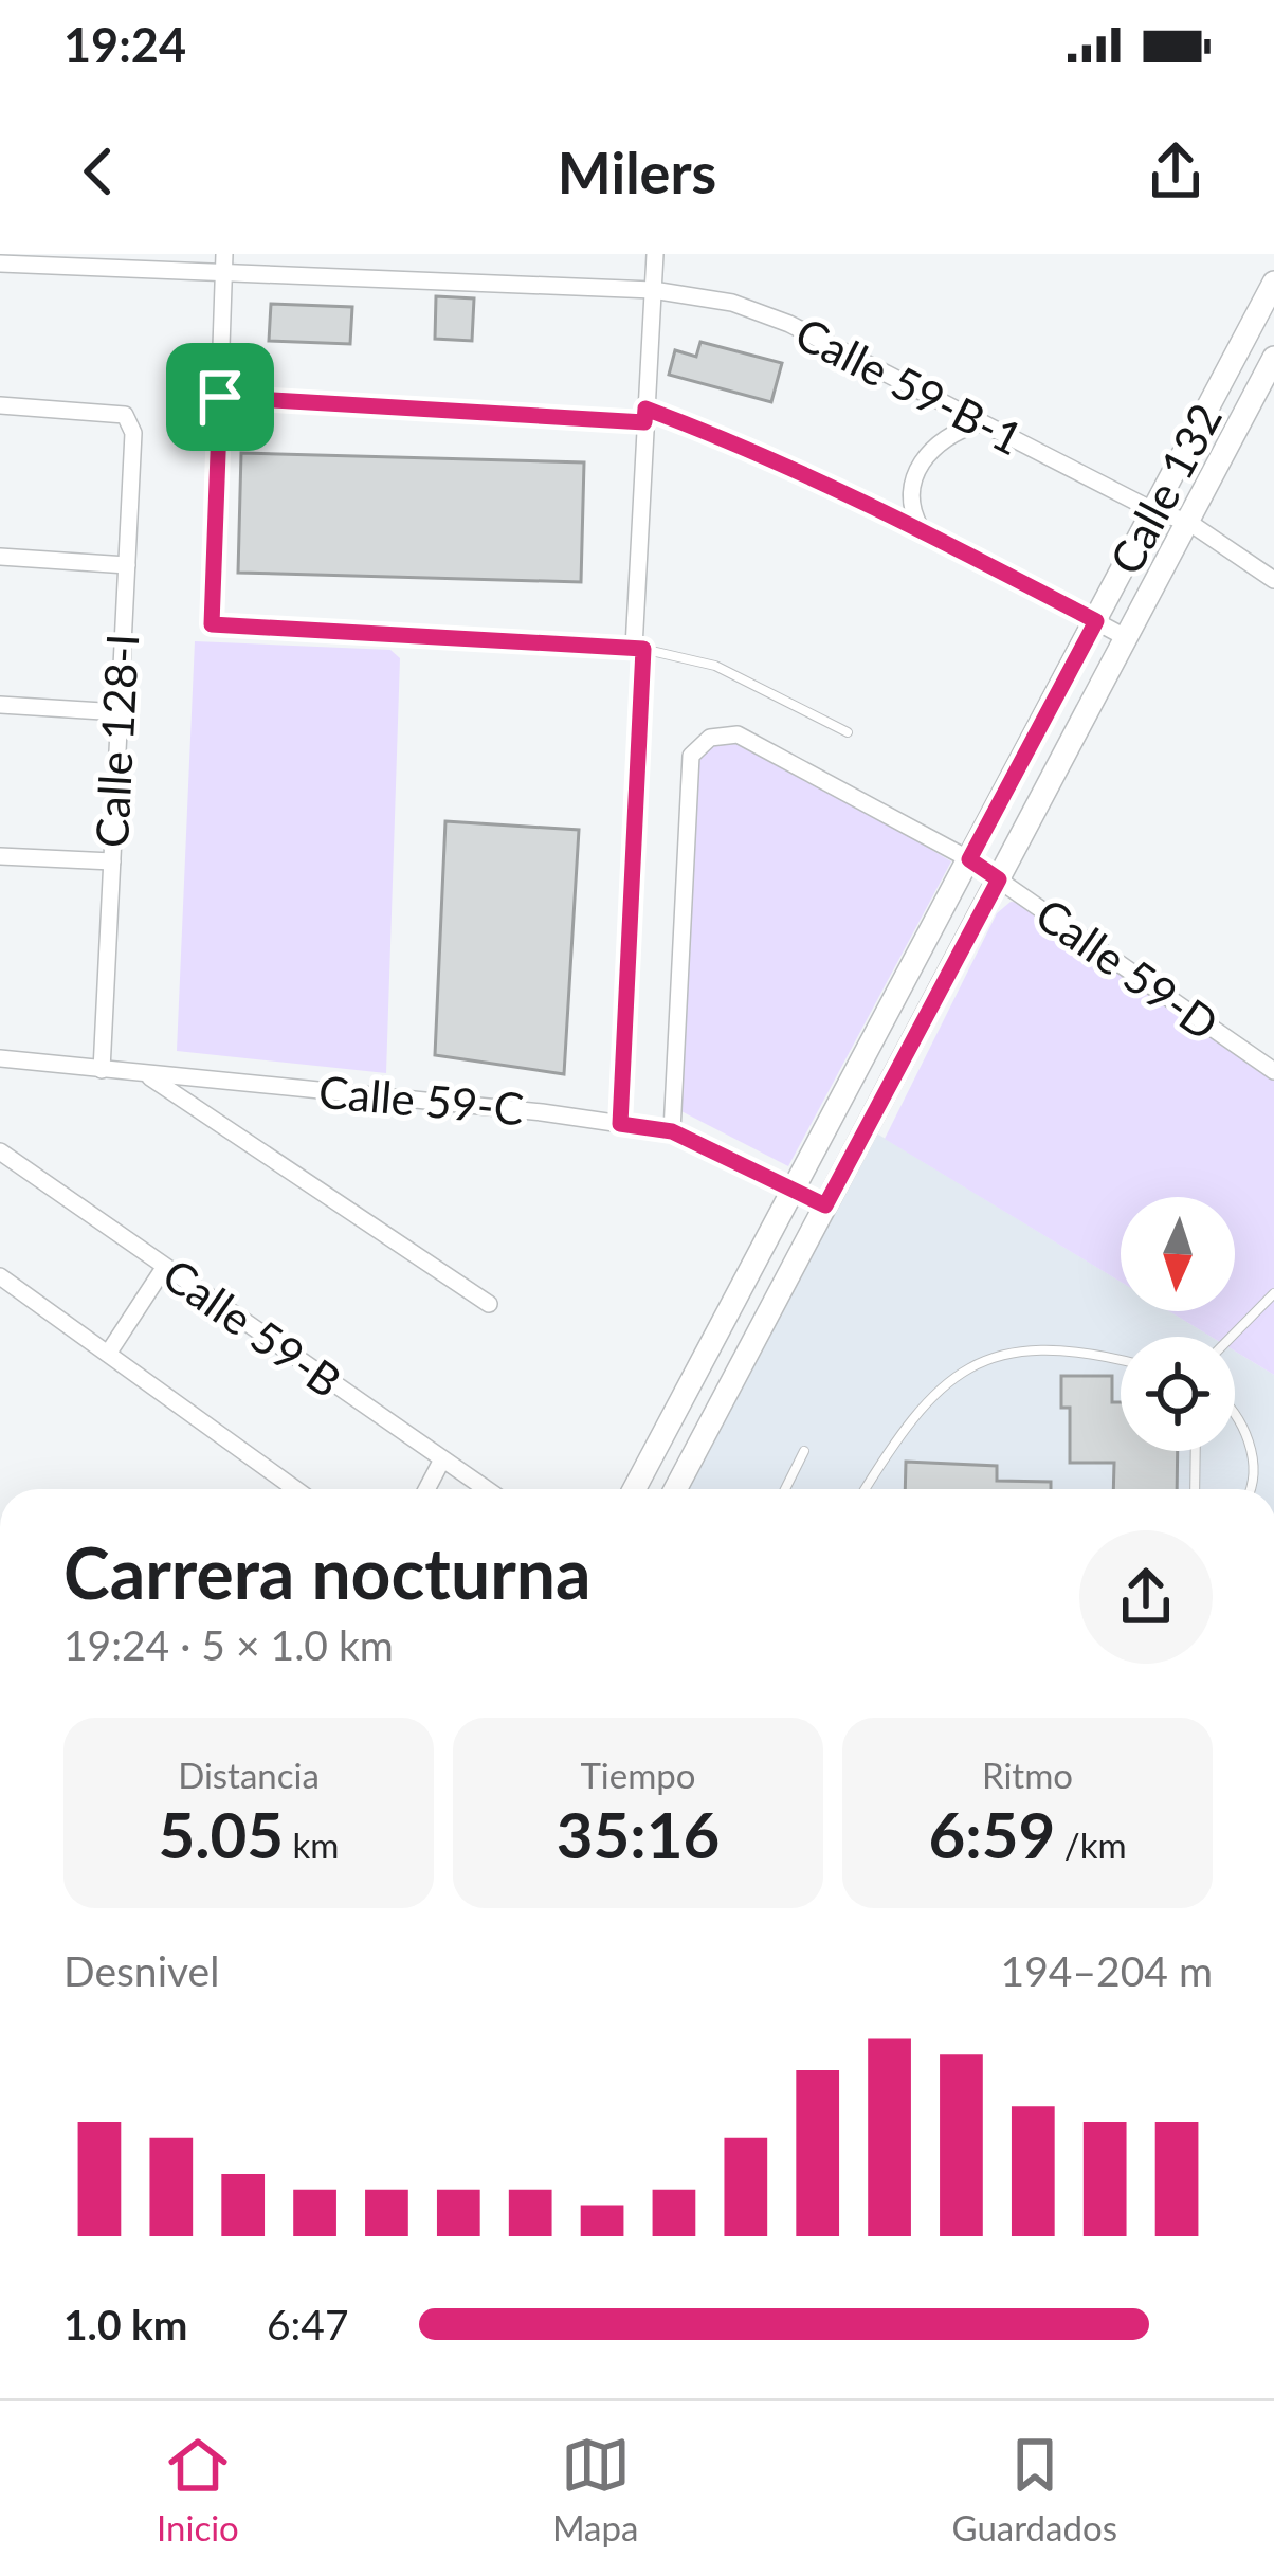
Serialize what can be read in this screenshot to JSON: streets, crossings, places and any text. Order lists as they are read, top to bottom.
{
  "streets": {
    "street": [
      "Calle 59-B-1",
      "Calle 132",
      "Calle 128-I",
      "Calle 59-D",
      "Calle 59-C",
      "Calle 59-B"
    ]
  },
  "crossings": [
    ["Calle 59-B-1", "Calle 132"],
    ["Calle 132", "Calle 59-D"],
    ["Calle 132", "Calle 59-C"],
    ["Calle 128-I", "Calle 59-C"],
    ["Calle 59-D", "Calle 59-C"]
  ],
  "north": "bottom",
  "page": {
    "status": "19:24",
    "header": "Milers",
    "heading": ["Carrera nocturna", "19:24 · 5 × 1.0 km"],
    "stats": [
      ["Distancia", "5.05 km"],
      ["Tiempo", "35:16"],
      ["Ritmo", "6:59 /km"]
    ],
    "chart": ["Desnivel", "194–204 m"],
    "list": [
      {
        "name": "1.0 km",
        "note": "6:47"
      }
    ],
    "tabs": ["Inicio", "Mapa", "Guardados"]
  }
}
